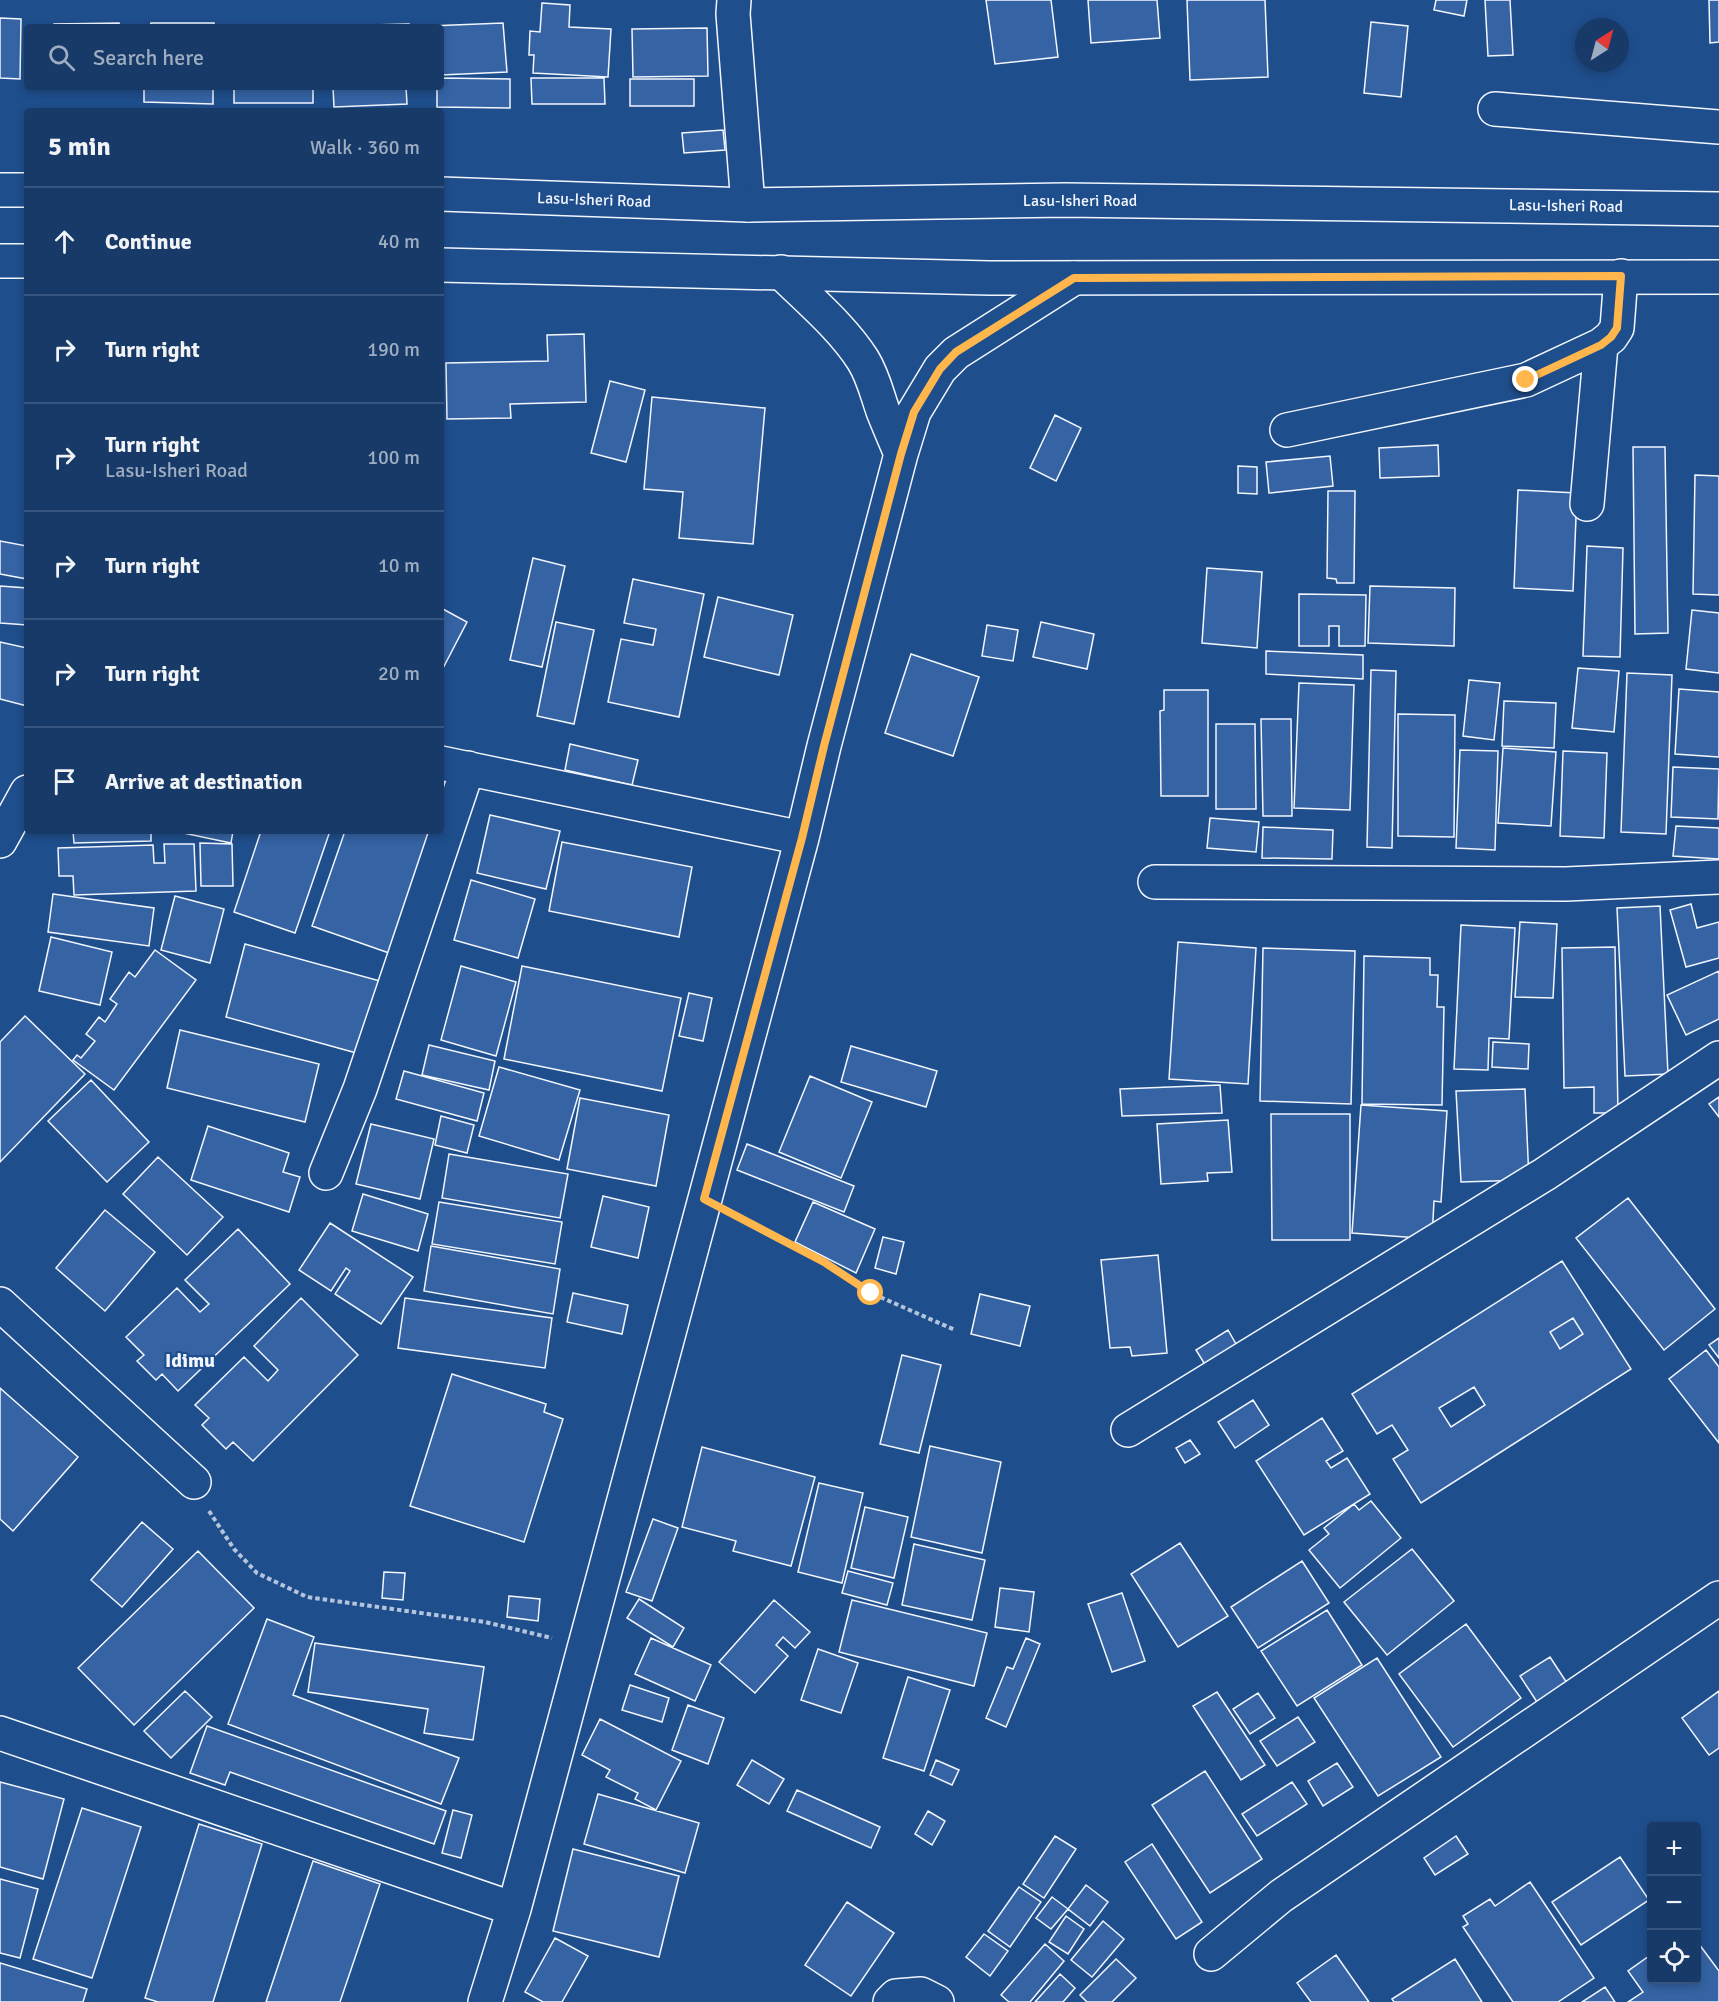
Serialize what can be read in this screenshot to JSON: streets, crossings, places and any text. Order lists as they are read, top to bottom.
{
  "streets": {
    "street": ["Lasu-Isheri Road"]
  },
  "districts": ["Idimu"],
  "north": "top right",
  "page": {
    "search": "Search here",
    "heading": ["5 min", "Walk · 360 m"],
    "list": [
      ["Continue", "40 m"],
      ["Turn right", "190 m"],
      ["Turn right", "Lasu-Isheri Road", "100 m"],
      ["Turn right", "10 m"],
      ["Turn right", "20 m"],
      "Arrive at destination"
    ],
    "map_buttons": ["+", "−"]
  }
}
